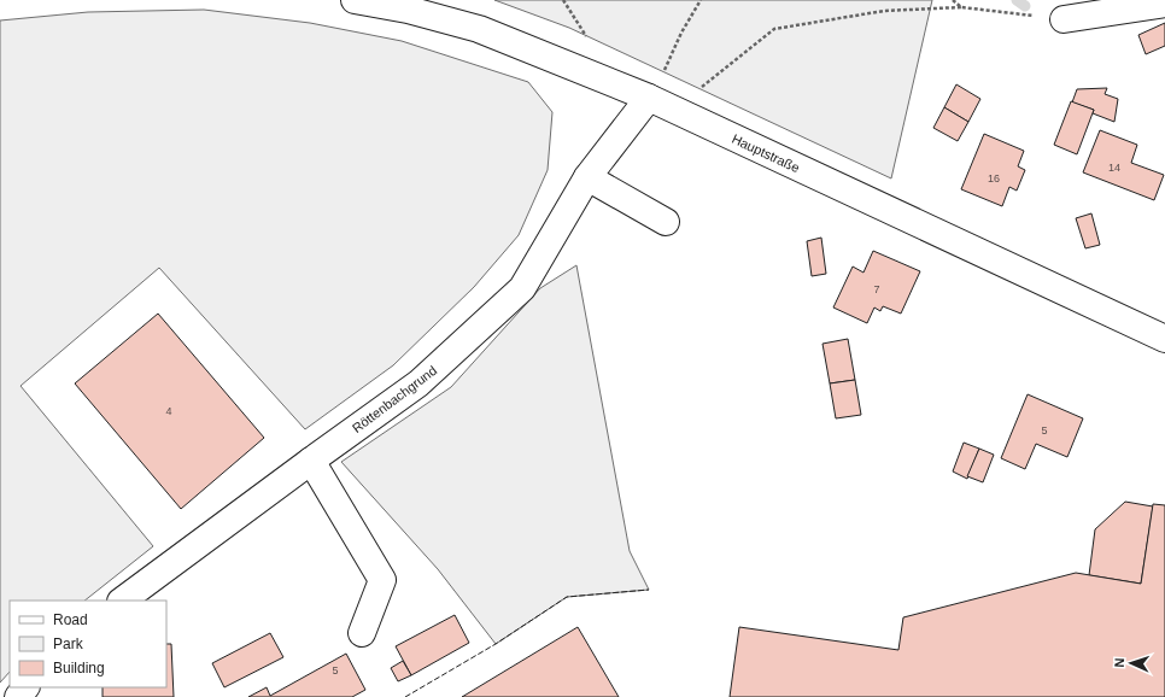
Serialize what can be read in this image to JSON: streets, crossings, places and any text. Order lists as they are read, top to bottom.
{
  "streets": {
    "main road": ["Hauptstraße", "Röttenbachgrund"]
  },
  "crossings": [
    ["Hauptstraße", "Röttenbachgrund"]
  ],
  "house_numbers": [
    "14",
    "16",
    "7",
    "4",
    "5",
    "5"
  ],
  "legend": ["Road", "Park", "Building"],
  "north": "left"
}
